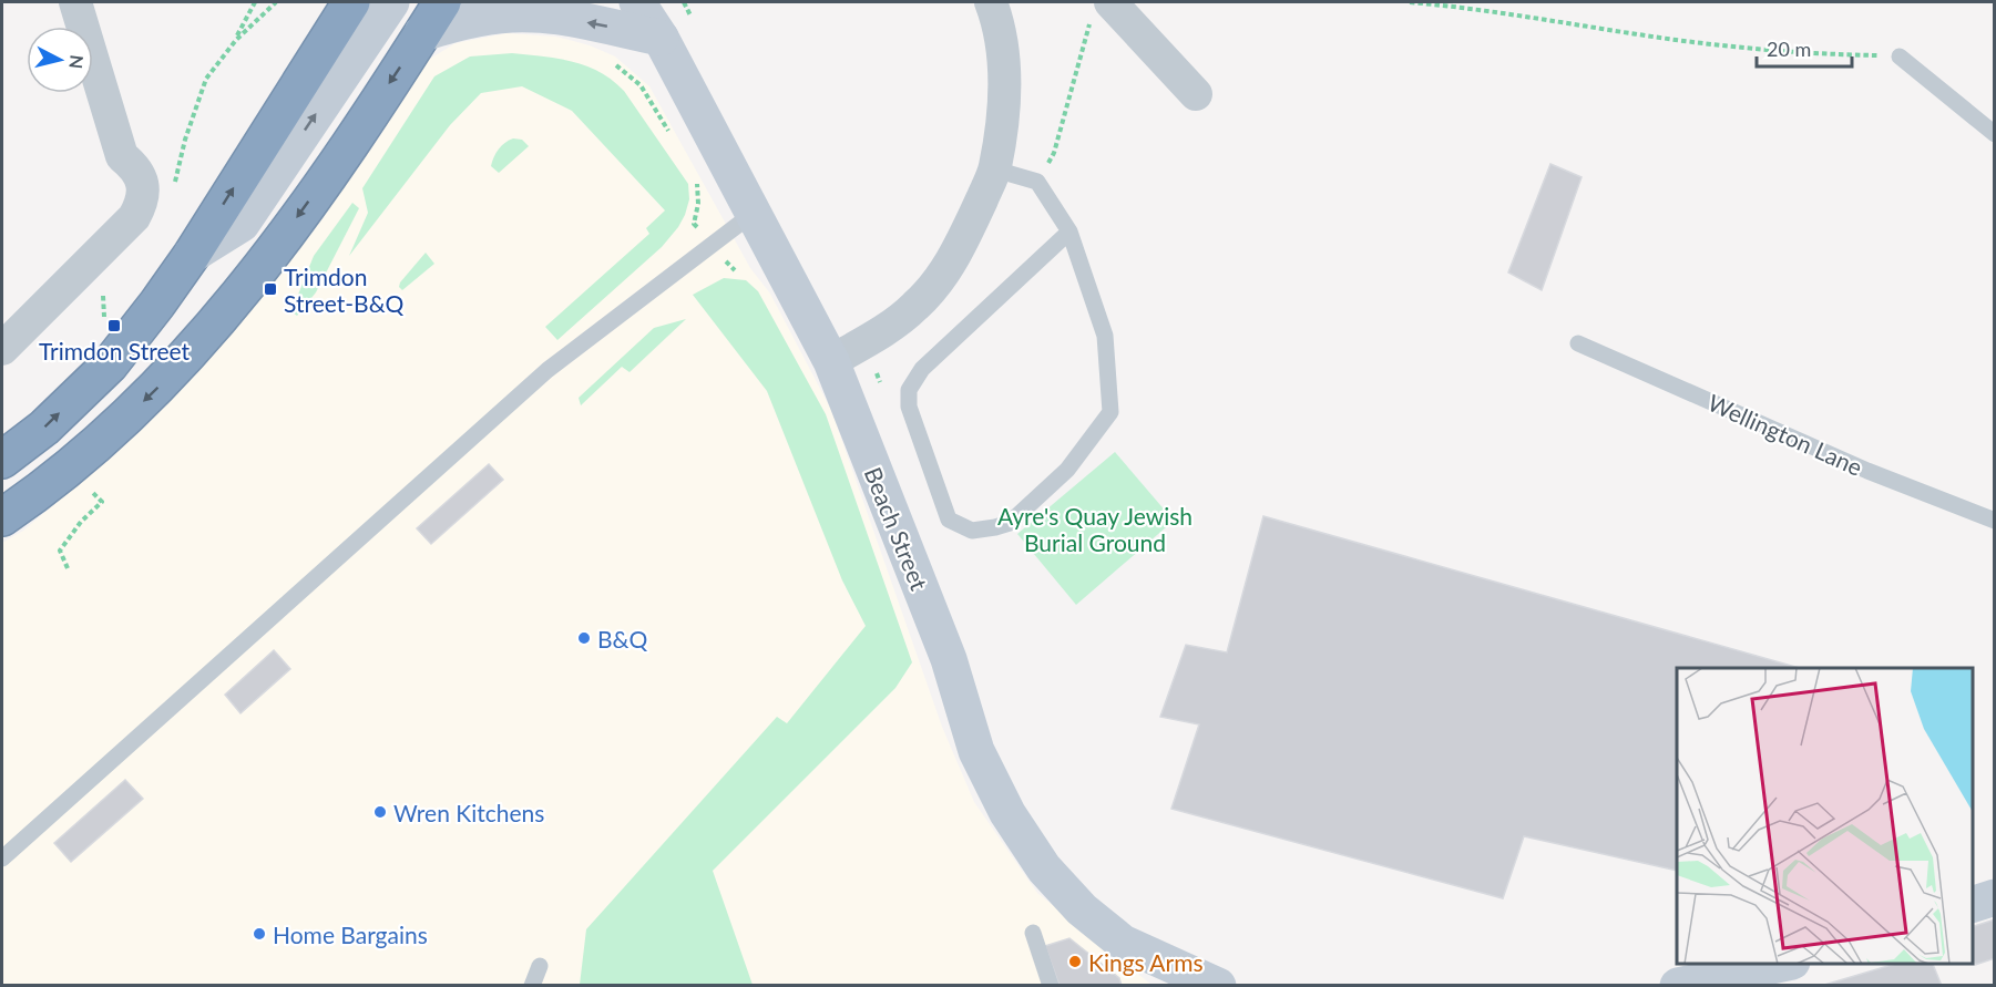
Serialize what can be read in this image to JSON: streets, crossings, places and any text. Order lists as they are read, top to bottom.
{
  "streets": {
    "street": ["Beach Street"],
    "lane": ["Wellington Lane"]
  },
  "parks": ["Ayre's Quay Jewish Burial Ground"],
  "places": {
    "transit": ["Trimdon Street-B&Q", "Trimdon Street"],
    "other": [
      "B&Q",
      "Wren Kitchens",
      "Home Bargains",
      "Kings Arms"
    ]
  },
  "scale_bar": "20 m",
  "north": "right"
}
